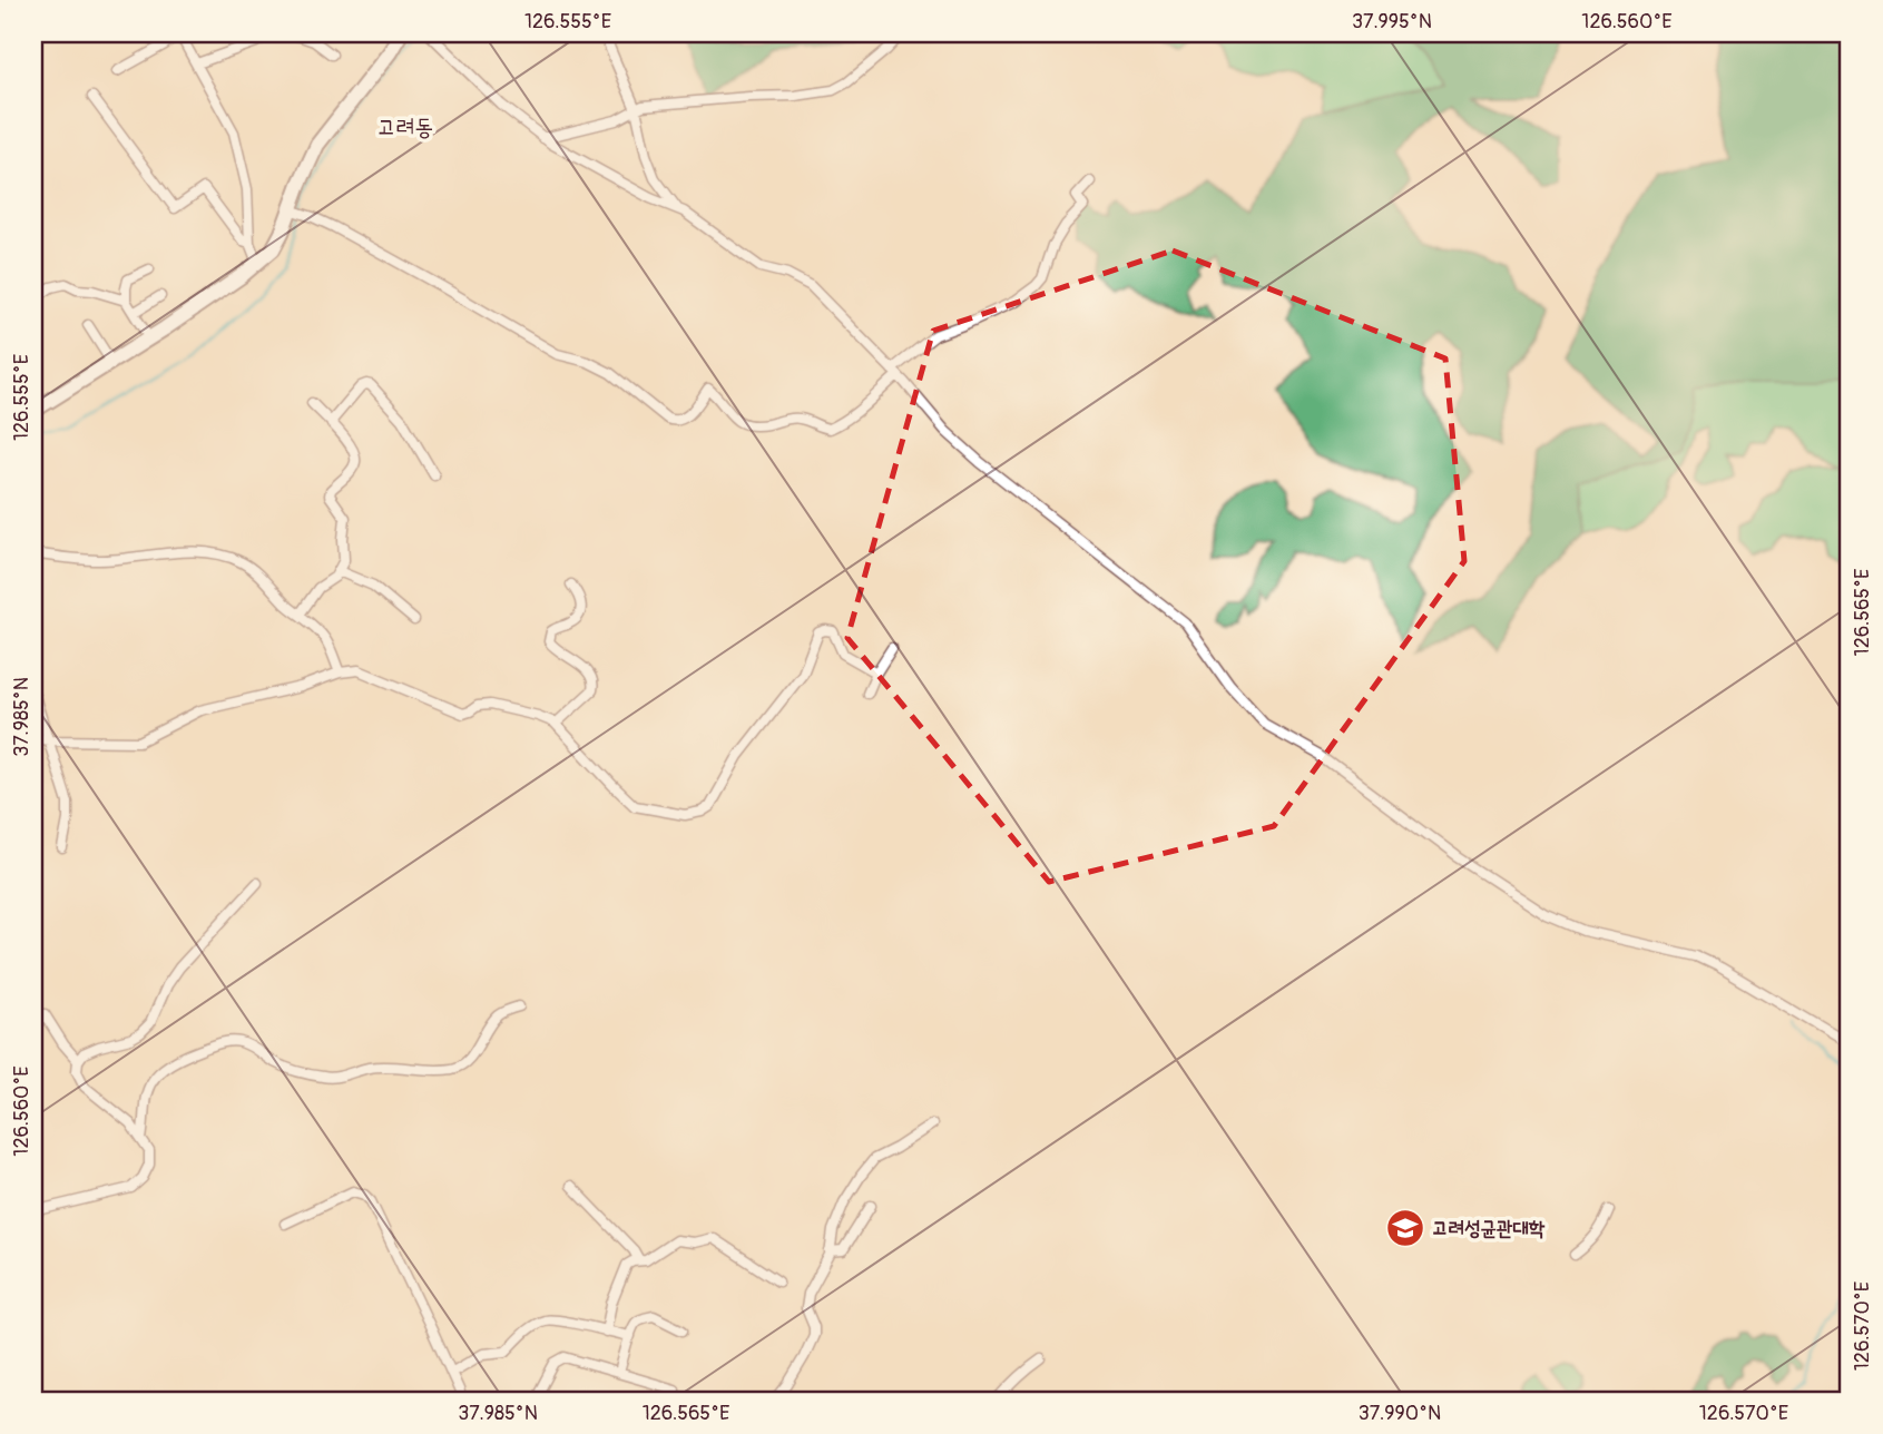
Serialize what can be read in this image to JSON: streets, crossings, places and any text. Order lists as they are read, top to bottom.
{
  "districts": ["고려동"],
  "places": {
    "school or university": ["고려성균관대학"]
  },
  "coordinates": [
    "126.555°E",
    "37.995°N",
    "126.560°E",
    "126.565°E",
    "37.985°N",
    "126.570°E",
    "37.990°N"
  ]
}
